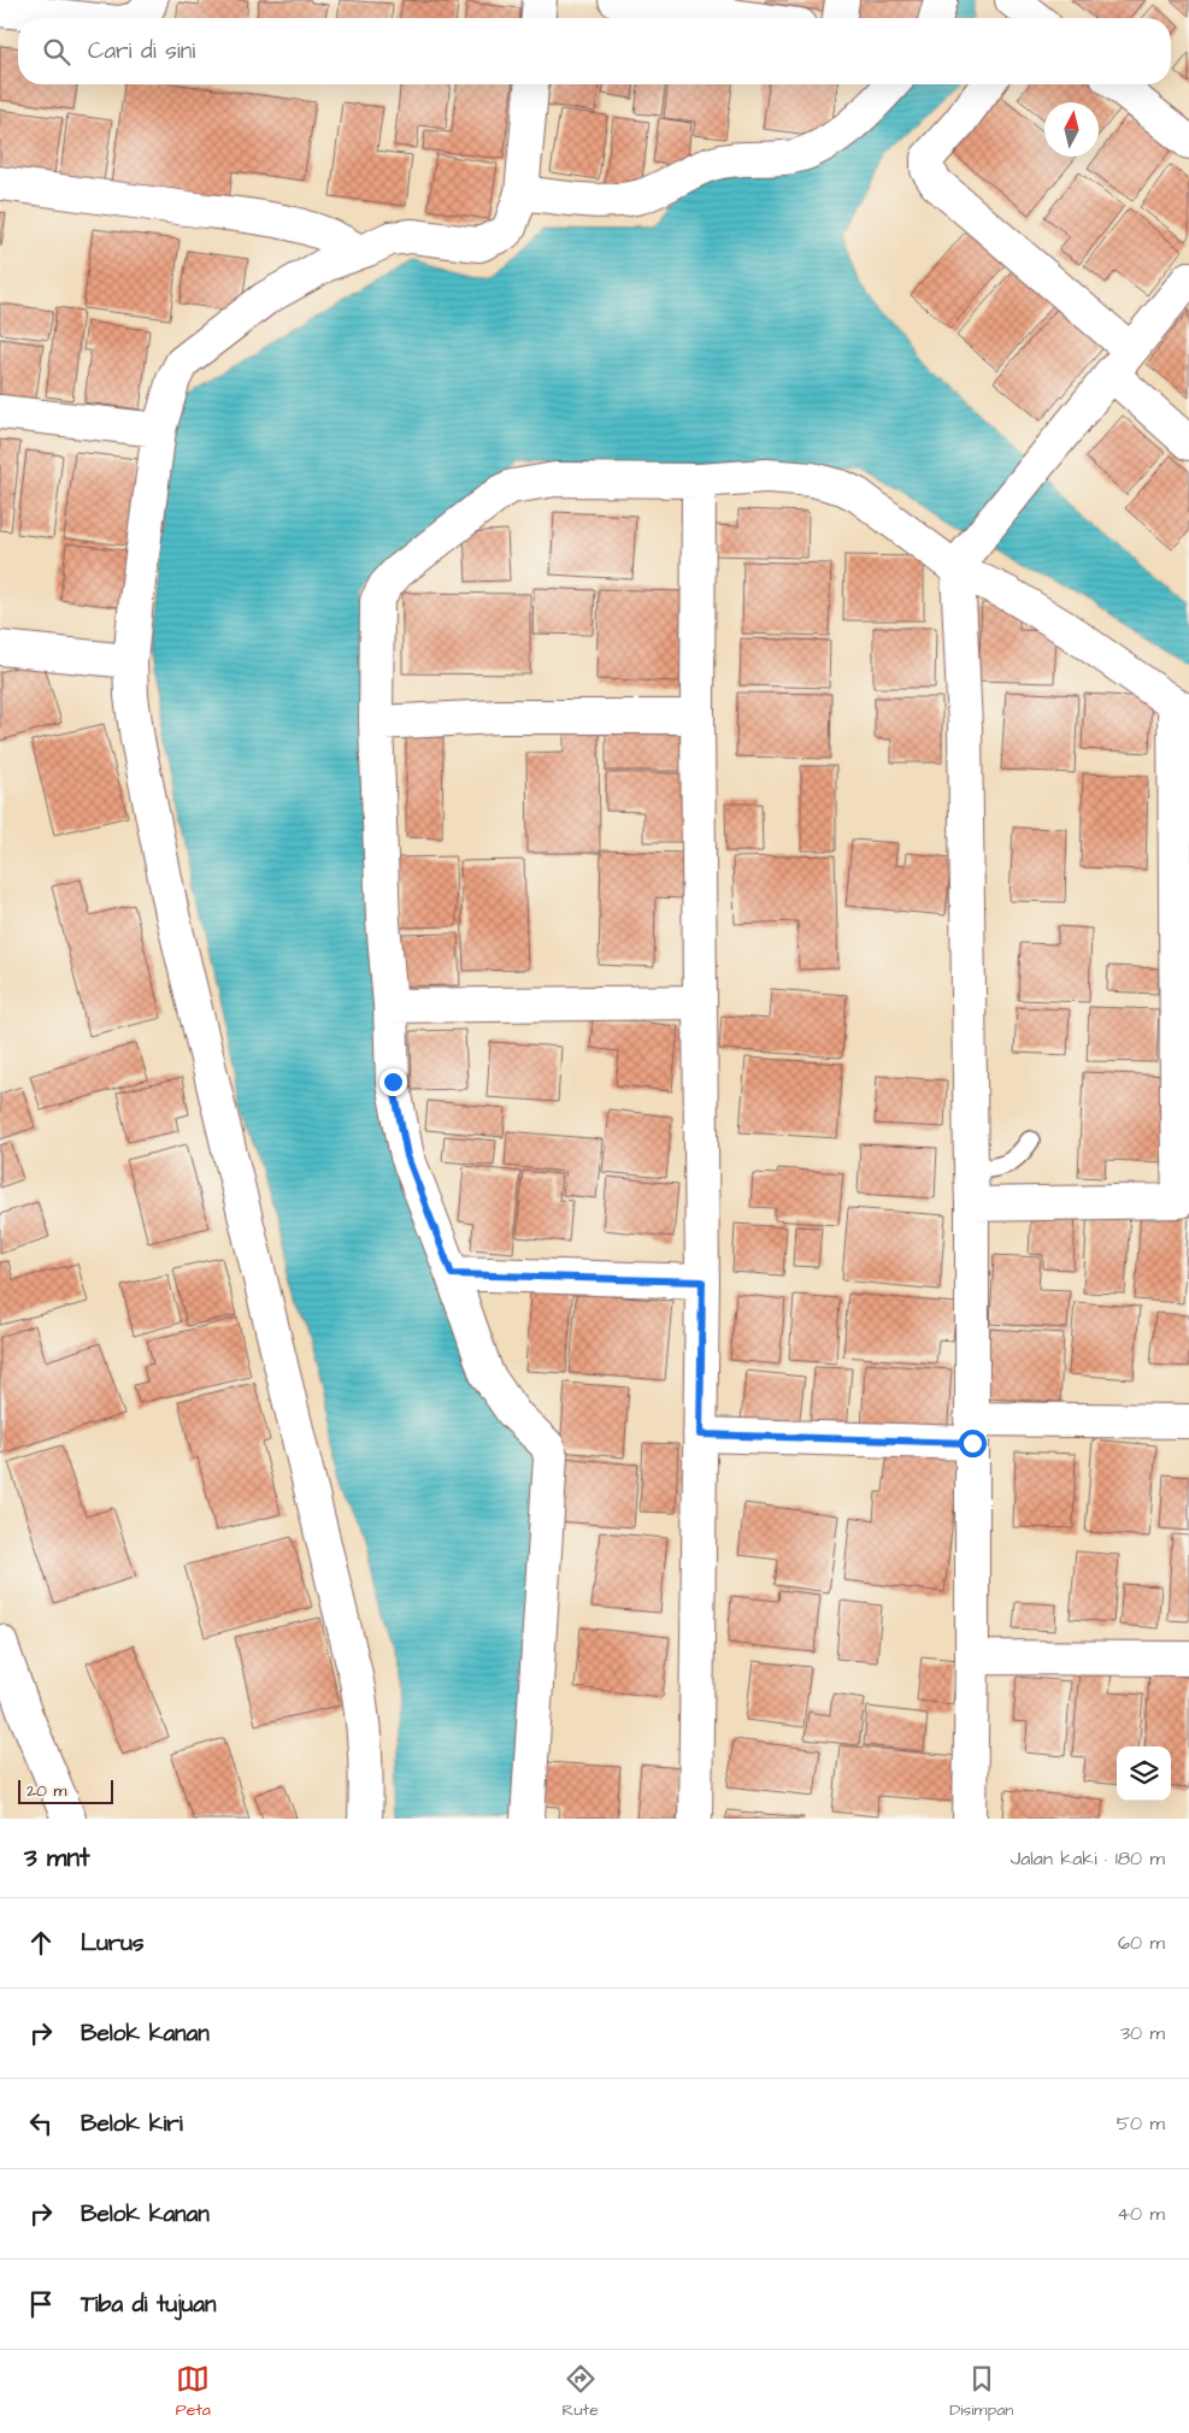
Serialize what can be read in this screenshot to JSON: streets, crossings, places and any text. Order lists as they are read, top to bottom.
{
  "scale_bar": "20 m",
  "north": "top",
  "page": {
    "search": "Cari di sini",
    "scale": "20 m",
    "heading": ["3 mnt", "Jalan kaki · 180 m"],
    "list": [
      ["Lurus", "60 m"],
      ["Belok kanan", "30 m"],
      ["Belok kiri", "50 m"],
      ["Belok kanan", "40 m"],
      "Tiba di tujuan"
    ],
    "nav": ["Peta", "Rute", "Disimpan"]
  }
}
